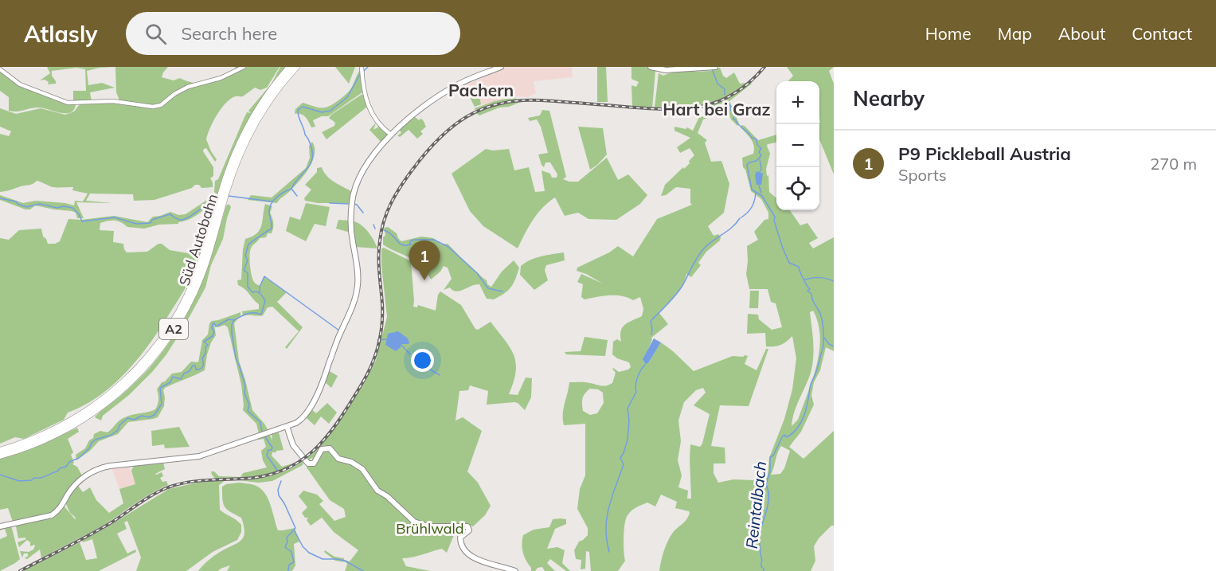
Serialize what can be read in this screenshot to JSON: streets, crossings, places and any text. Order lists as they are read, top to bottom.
{
  "streets": {
    "highway": ["Süd Autobahn", "A2"]
  },
  "districts": ["Pachern", "Hart bei Graz"],
  "water": ["Reintalbach"],
  "parks": ["Brühlwald"],
  "page": {
    "header": "Atlasly",
    "search": "Search here",
    "nav": [
      "Home",
      "Map",
      "About",
      "Contact"
    ],
    "heading": "Nearby",
    "map_buttons": ["+", "−"],
    "list": [
      {
        "mark": "1",
        "name": "P9 Pickleball Austria",
        "note": "Sports",
        "value": "270 m"
      }
    ],
    "pins": "1"
  }
}
